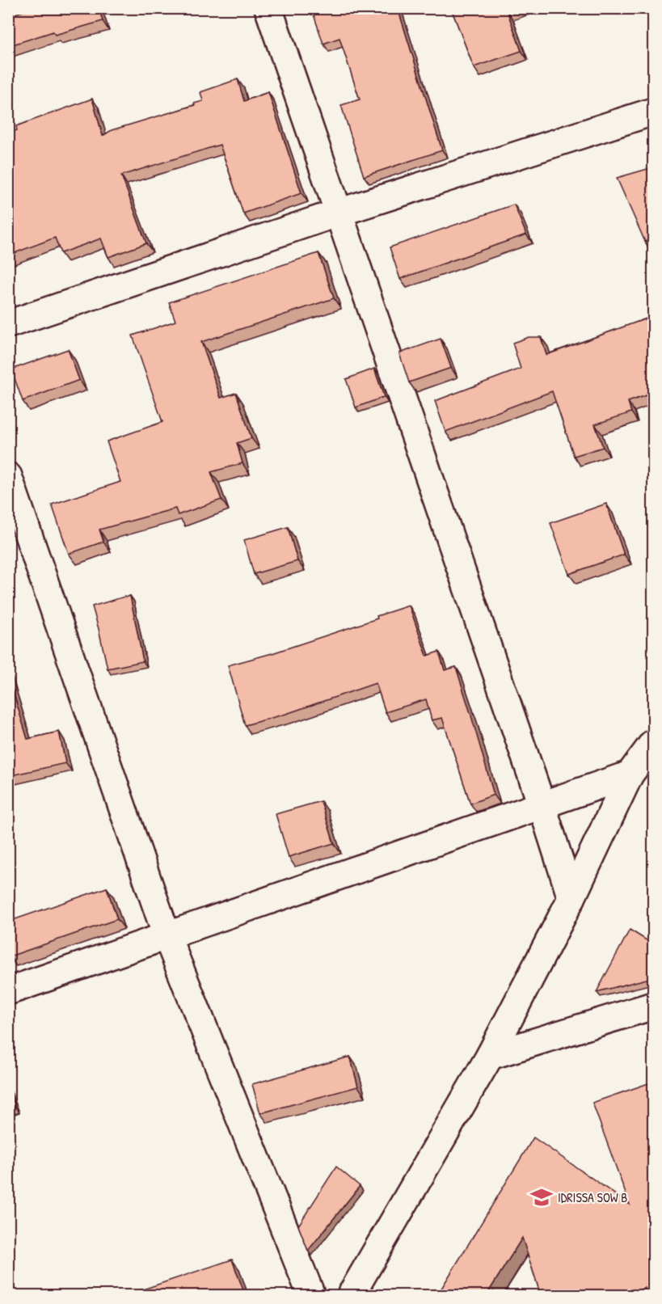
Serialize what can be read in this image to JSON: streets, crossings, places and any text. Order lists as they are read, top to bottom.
{
  "places": {
    "school or university": ["IDRISSA SOW B"]
  }
}
